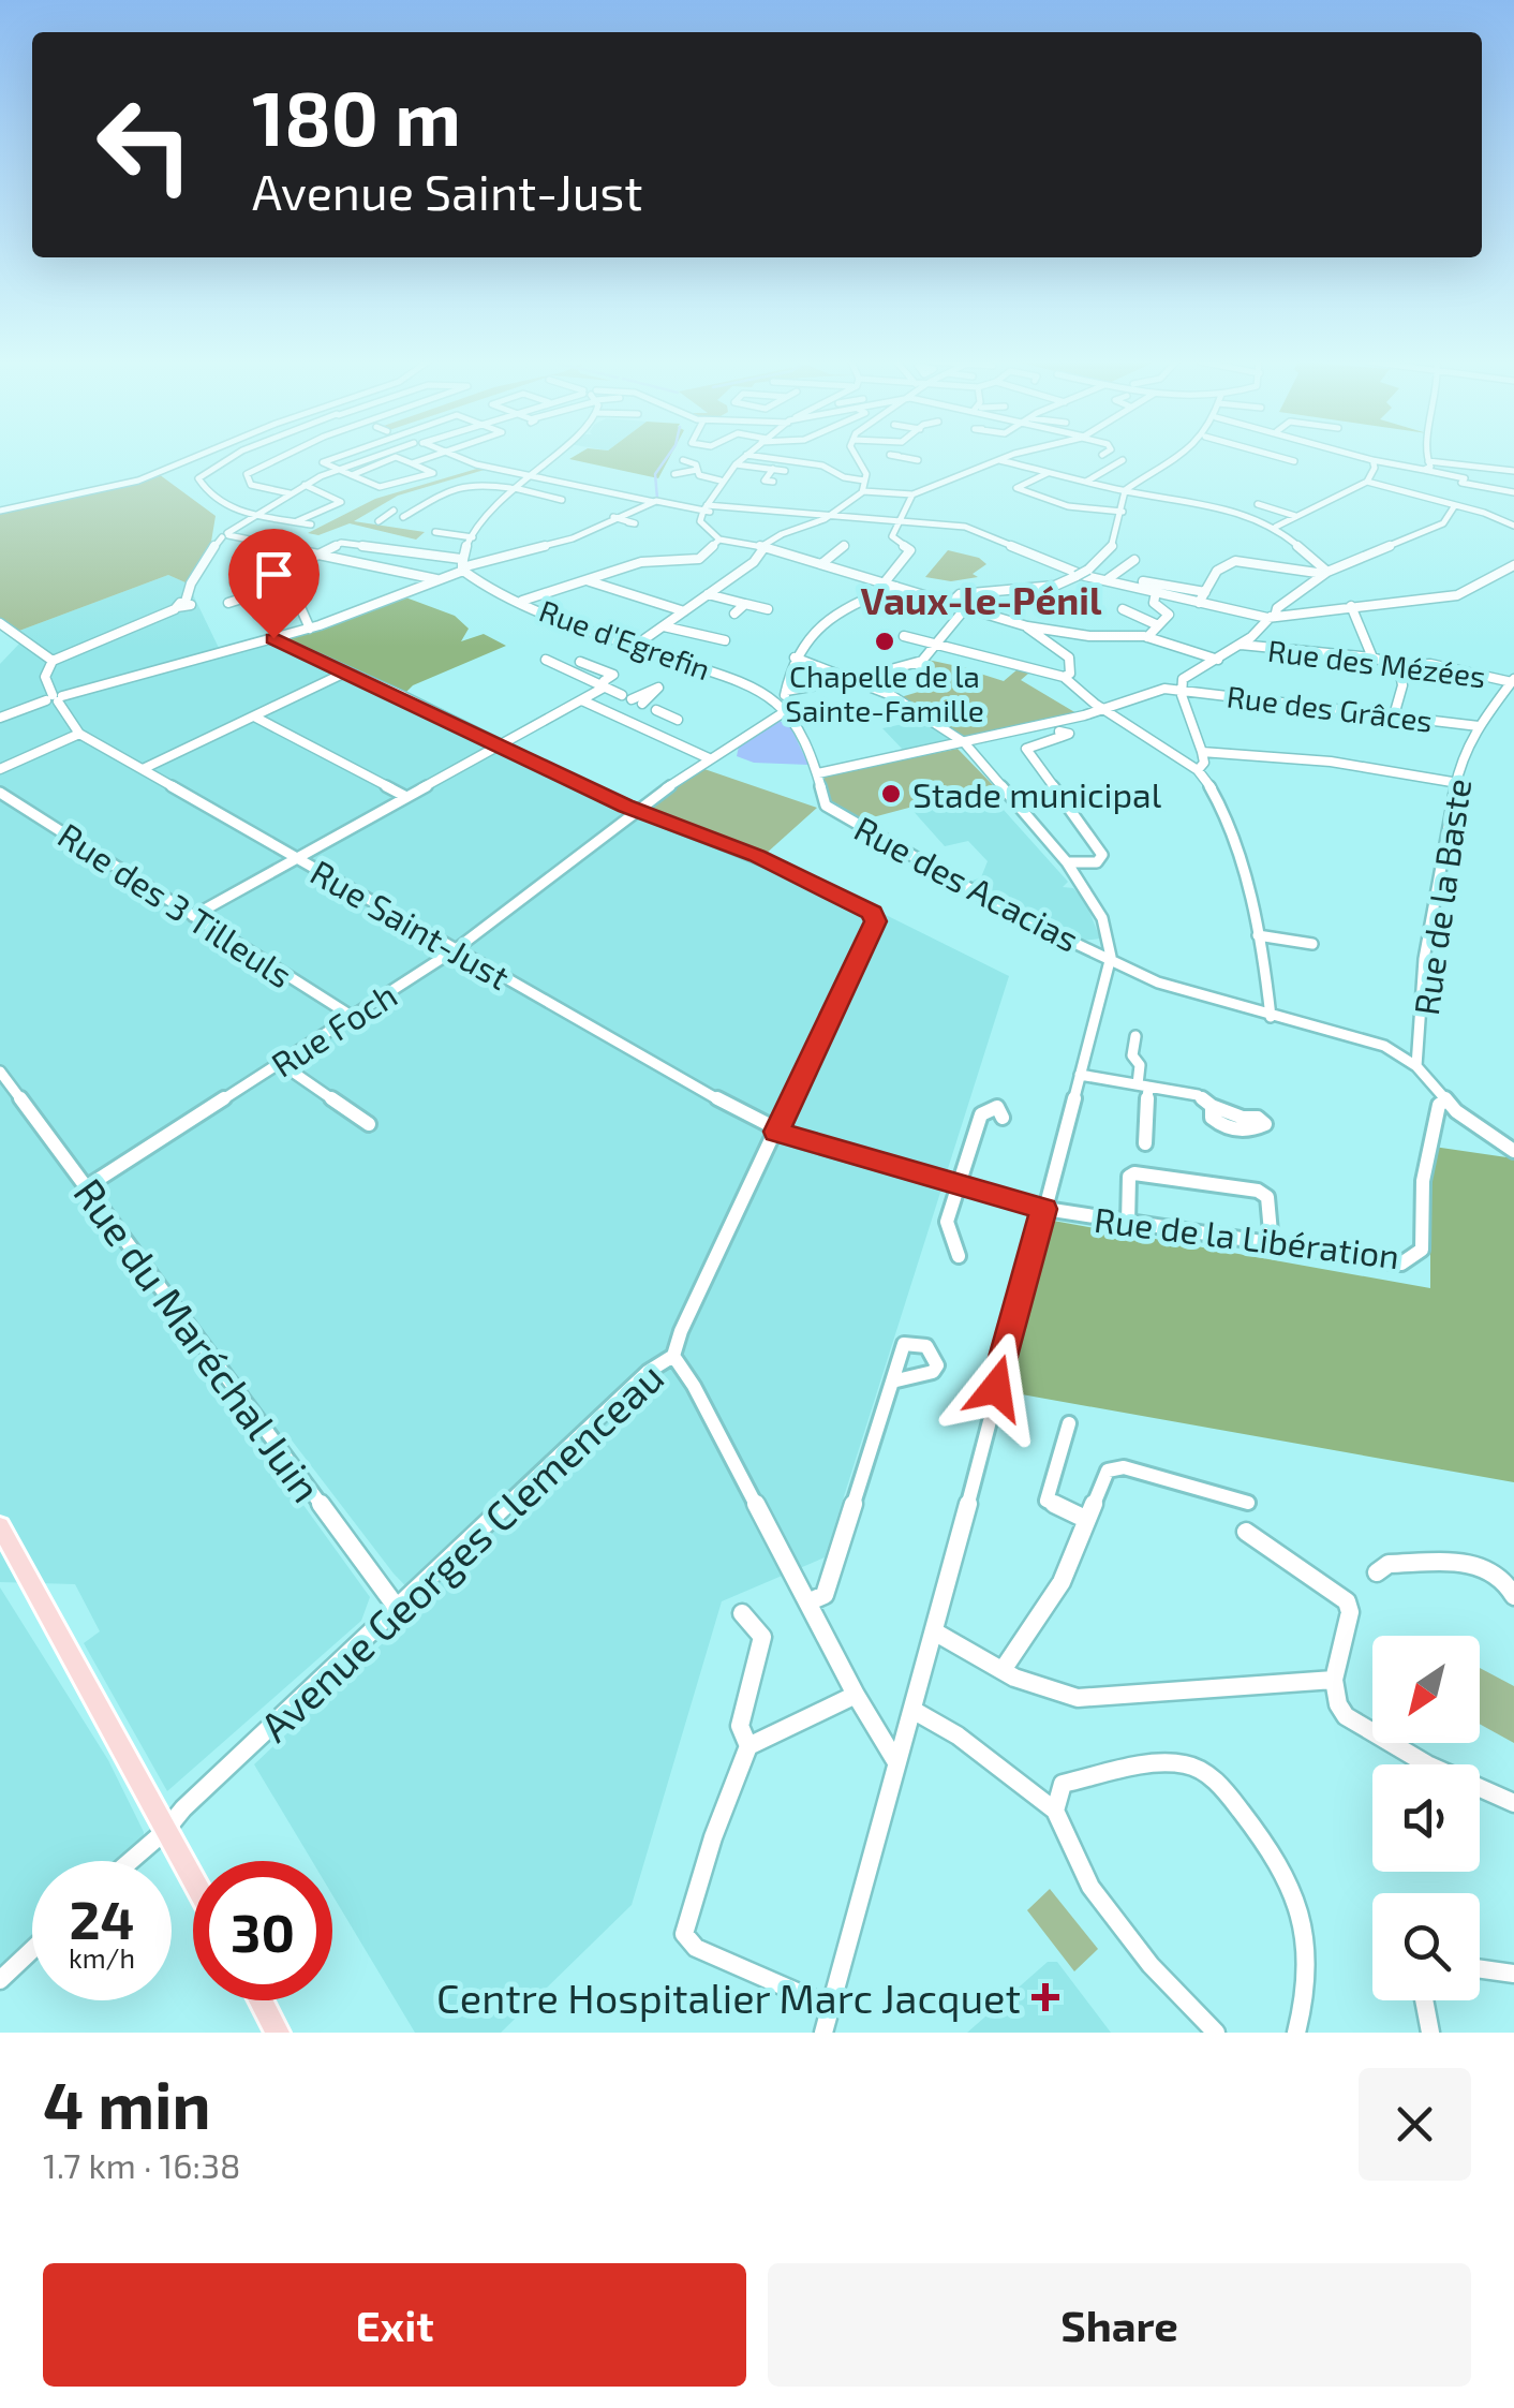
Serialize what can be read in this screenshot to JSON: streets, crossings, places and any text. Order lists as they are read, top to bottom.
{
  "streets": {
    "street": [
      "Rue d'Egrefin",
      "Rue des Mézées",
      "Rue des Grâces",
      "Rue des Acacias",
      "Rue de la Baste",
      "Rue des 3 Tilleuls",
      "Rue Saint-Just",
      "Rue Foch",
      "Rue de la Libération",
      "Rue du Maréchal Juin",
      "Avenue Georges Clemenceau"
    ]
  },
  "crossings": [
    ["Rue d'Egrefin", "Rue Foch"],
    ["Rue des Mézées", "Rue de la Baste"],
    ["Rue des Grâces", "Rue des Acacias"],
    ["Rue des Grâces", "Rue de la Baste"],
    ["Rue des Acacias", "Rue de la Baste"],
    ["Rue des 3 Tilleuls", "Rue Foch"],
    ["Rue Saint-Just", "Rue Foch"],
    ["Rue Saint-Just", "Rue de la Libération"],
    ["Rue Saint-Just", "Avenue Georges Clemenceau"],
    ["Rue Foch", "Rue du Maréchal Juin"],
    ["Rue Foch", "Avenue Georges Clemenceau"],
    ["Rue du Maréchal Juin", "Avenue Georges Clemenceau"]
  ],
  "districts": ["Vaux-le-Pénil"],
  "places": {
    "other": ["Chapelle de la Sainte-Famille", "Stade municipal"],
    "health": ["Centre Hospitalier Marc Jacquet"]
  },
  "north": "bottom left",
  "page": {
    "turn": ["180 m", "Avenue Saint-Just"],
    "speed": "24 km/h",
    "limit": "30",
    "heading": ["4 min", "1.7 km · 16:38"],
    "buttons": ["Exit", "Share"]
  }
}
